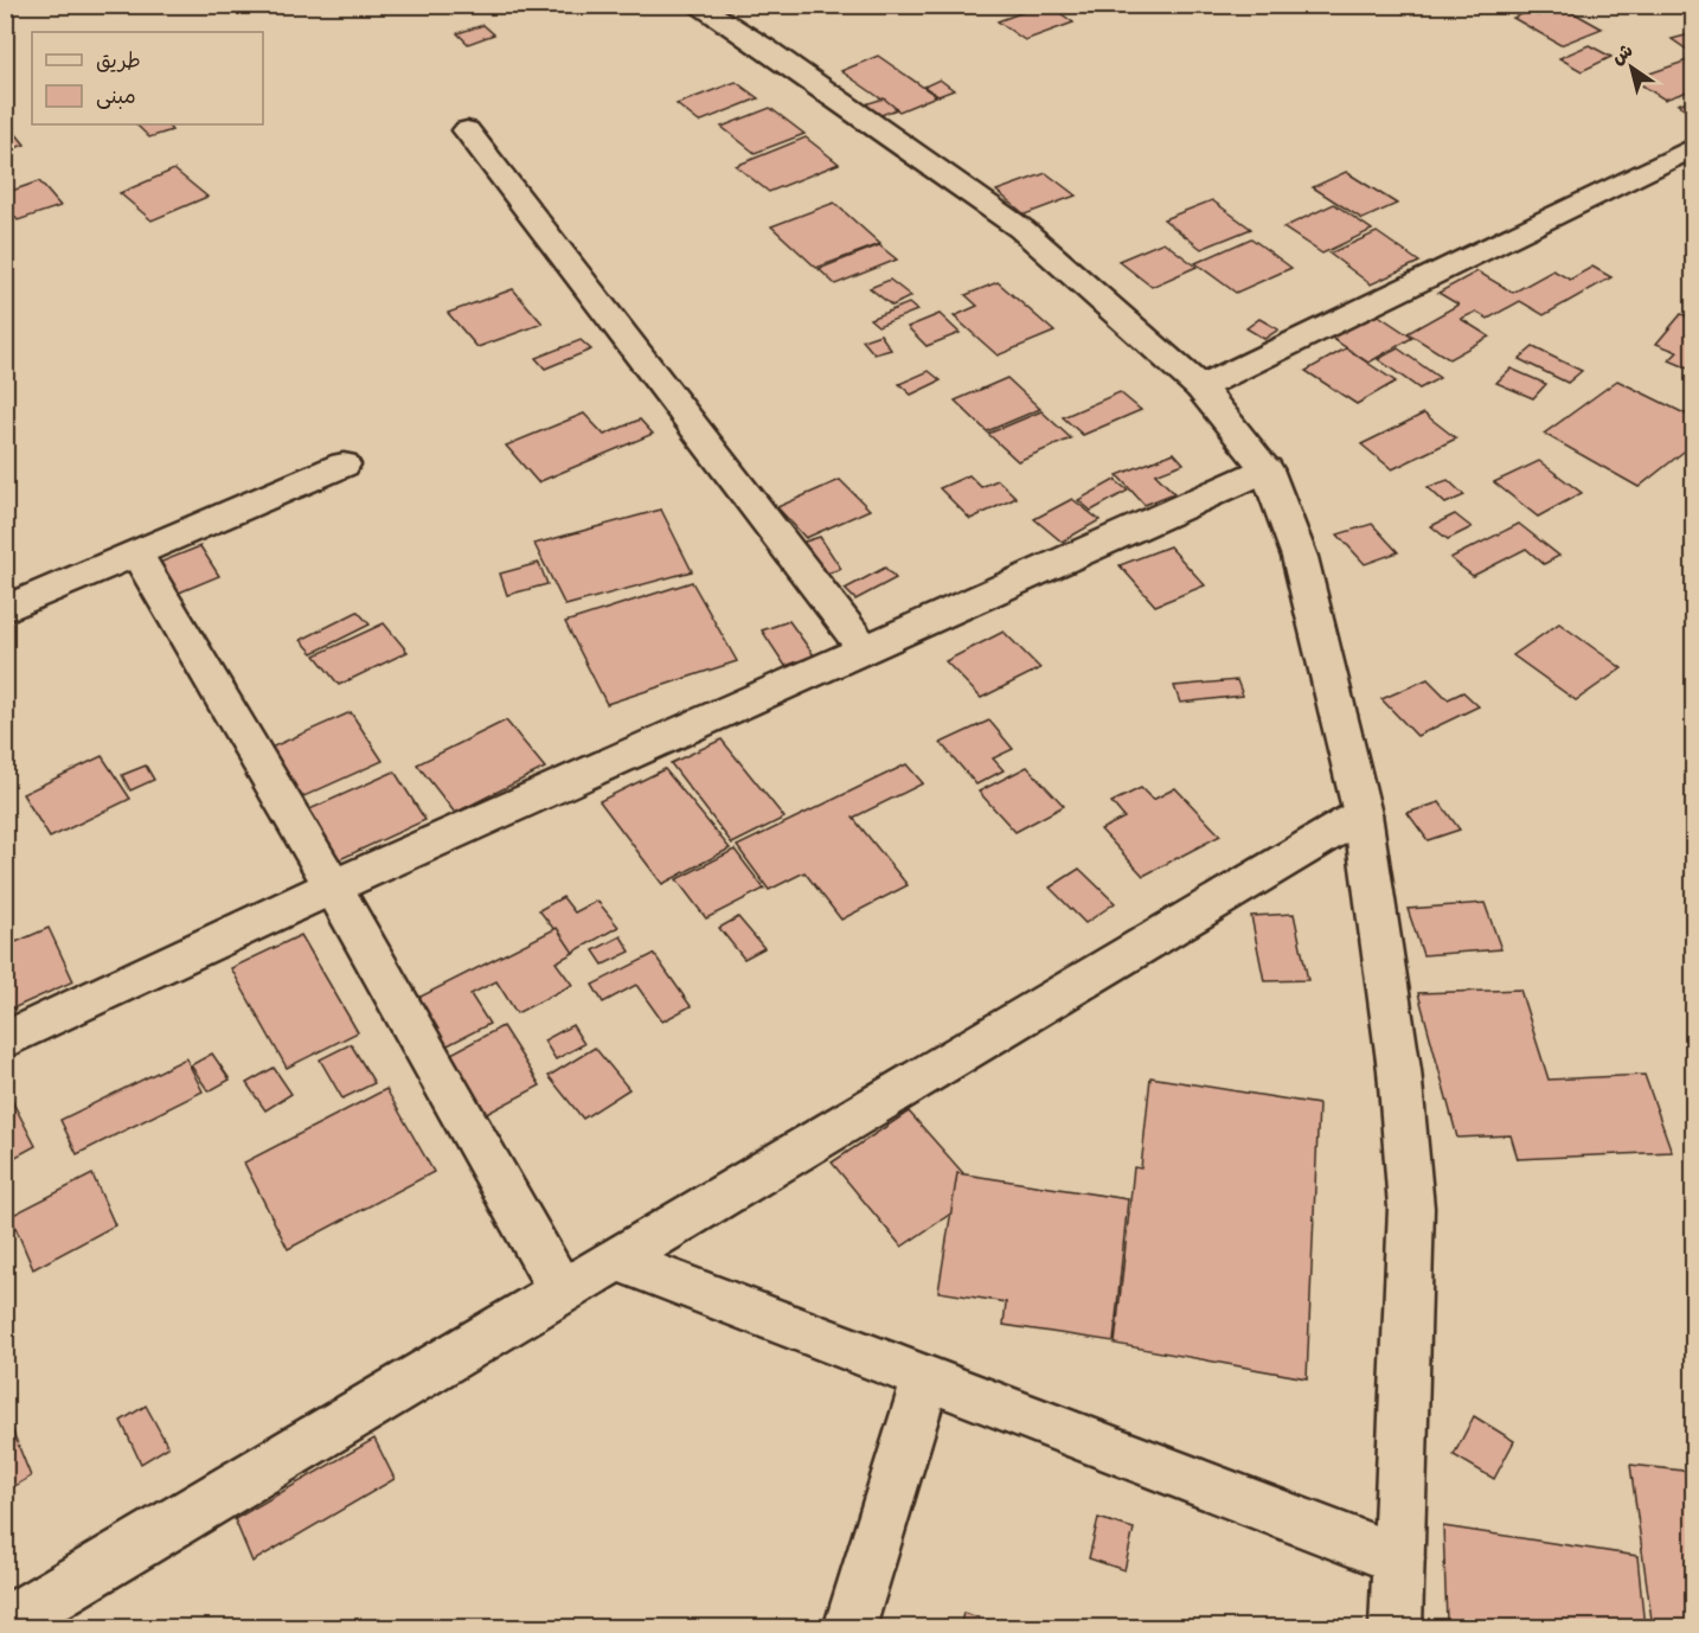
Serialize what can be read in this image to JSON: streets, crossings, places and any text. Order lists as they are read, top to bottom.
{
  "legend": ["طريق", "مبنى"],
  "north": "top left"
}
